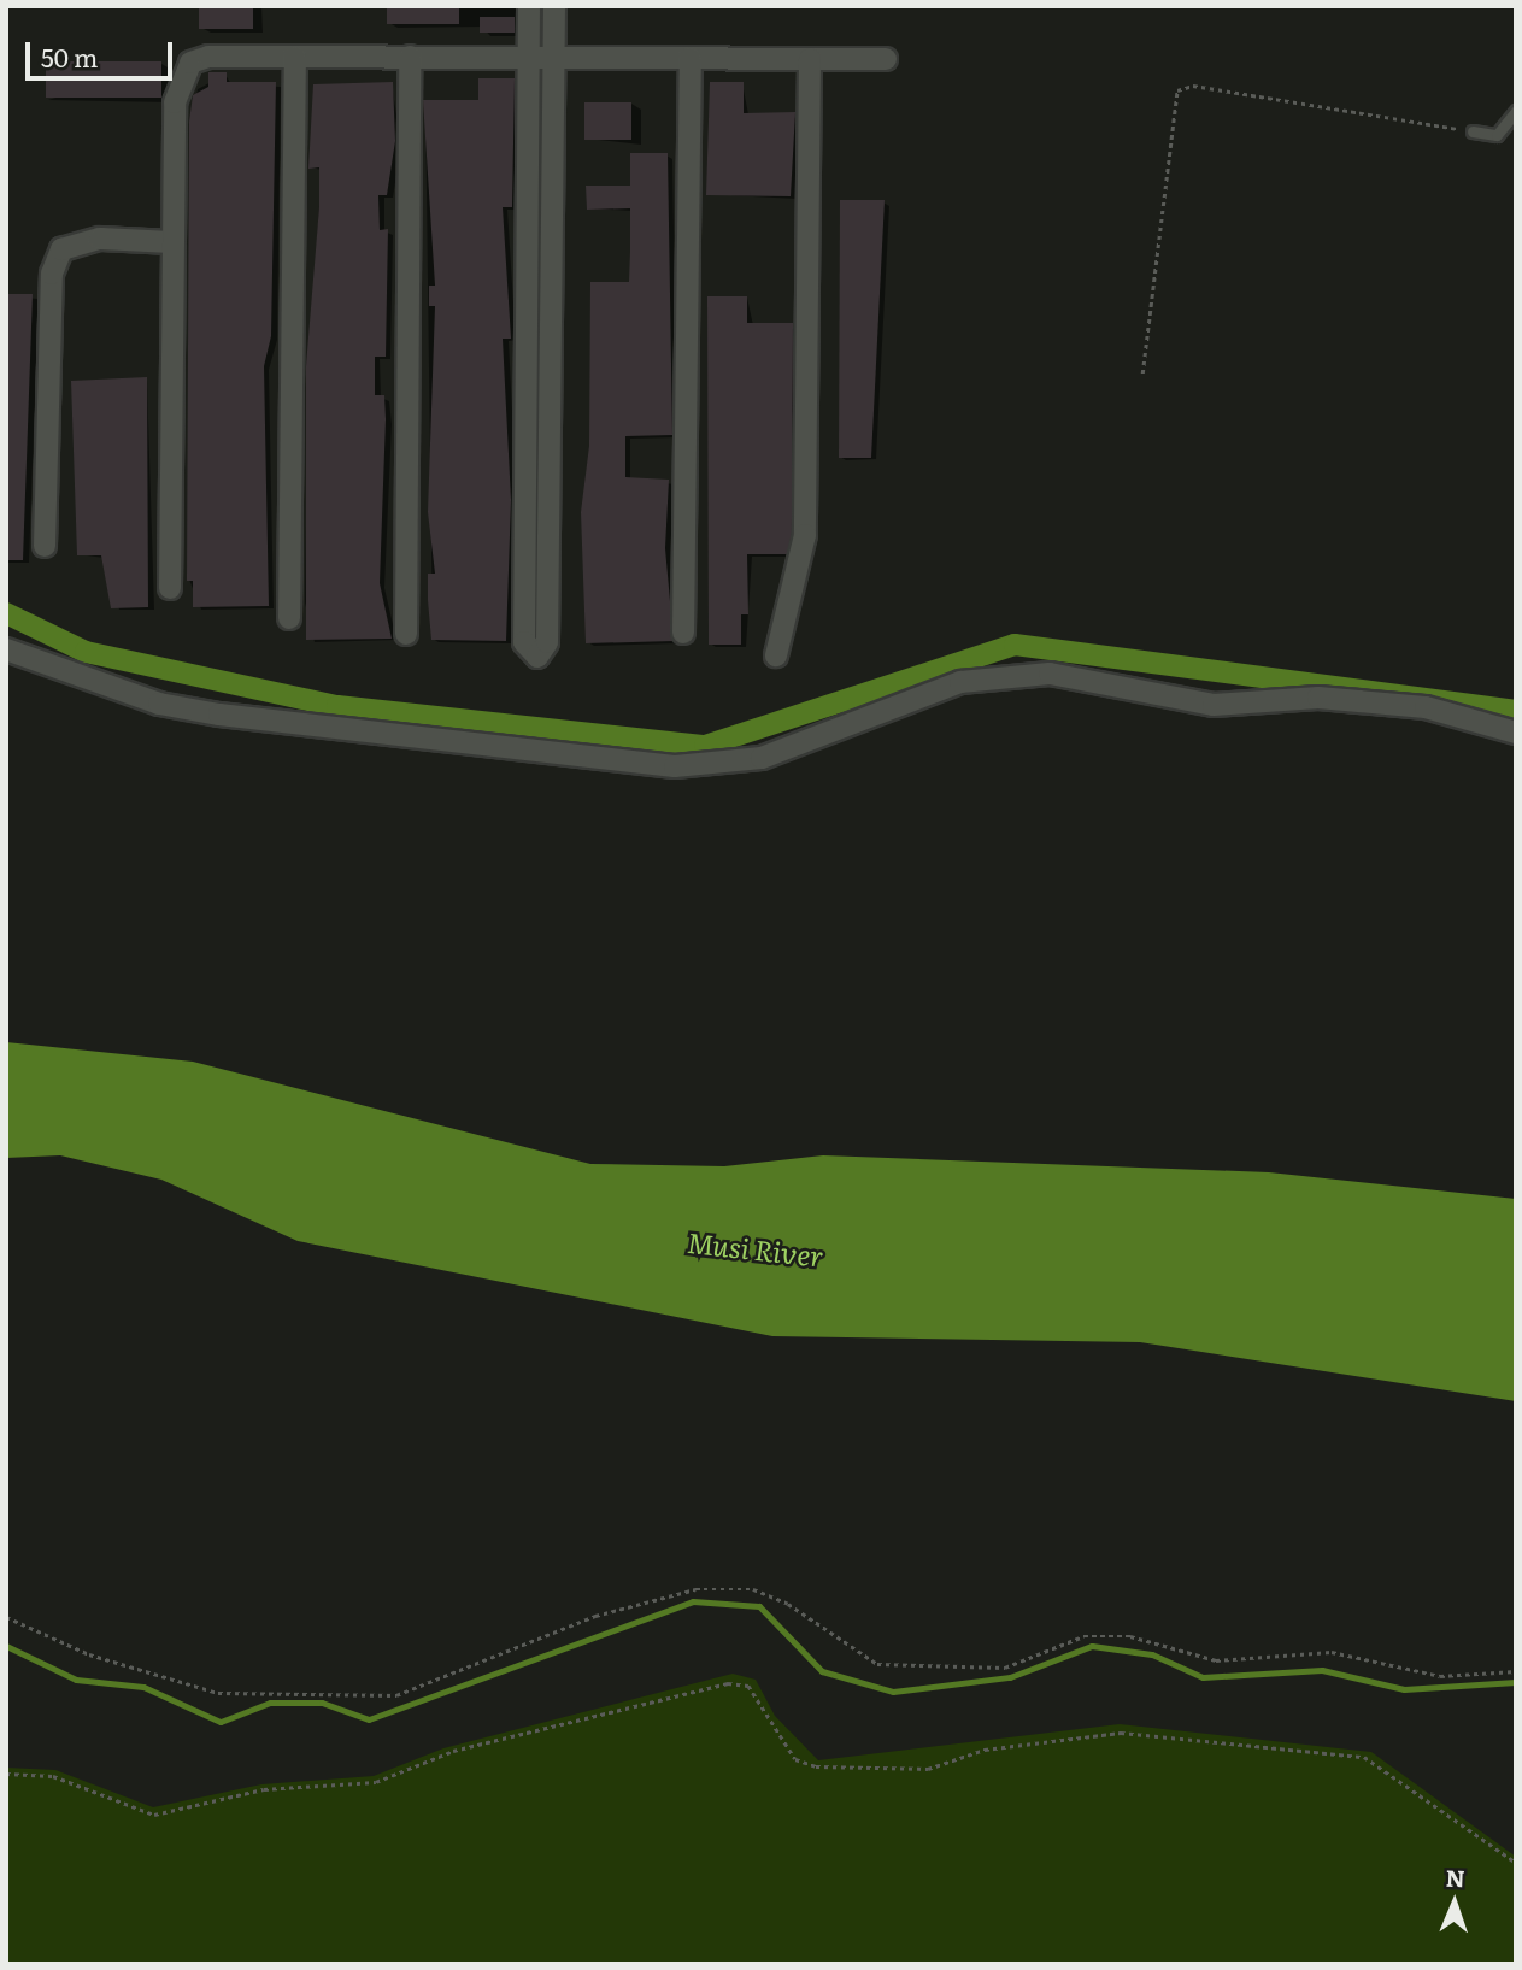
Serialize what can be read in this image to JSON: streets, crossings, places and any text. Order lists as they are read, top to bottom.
{
  "water": ["Musi River"],
  "scale_bar": "50 m",
  "north": "top"
}
